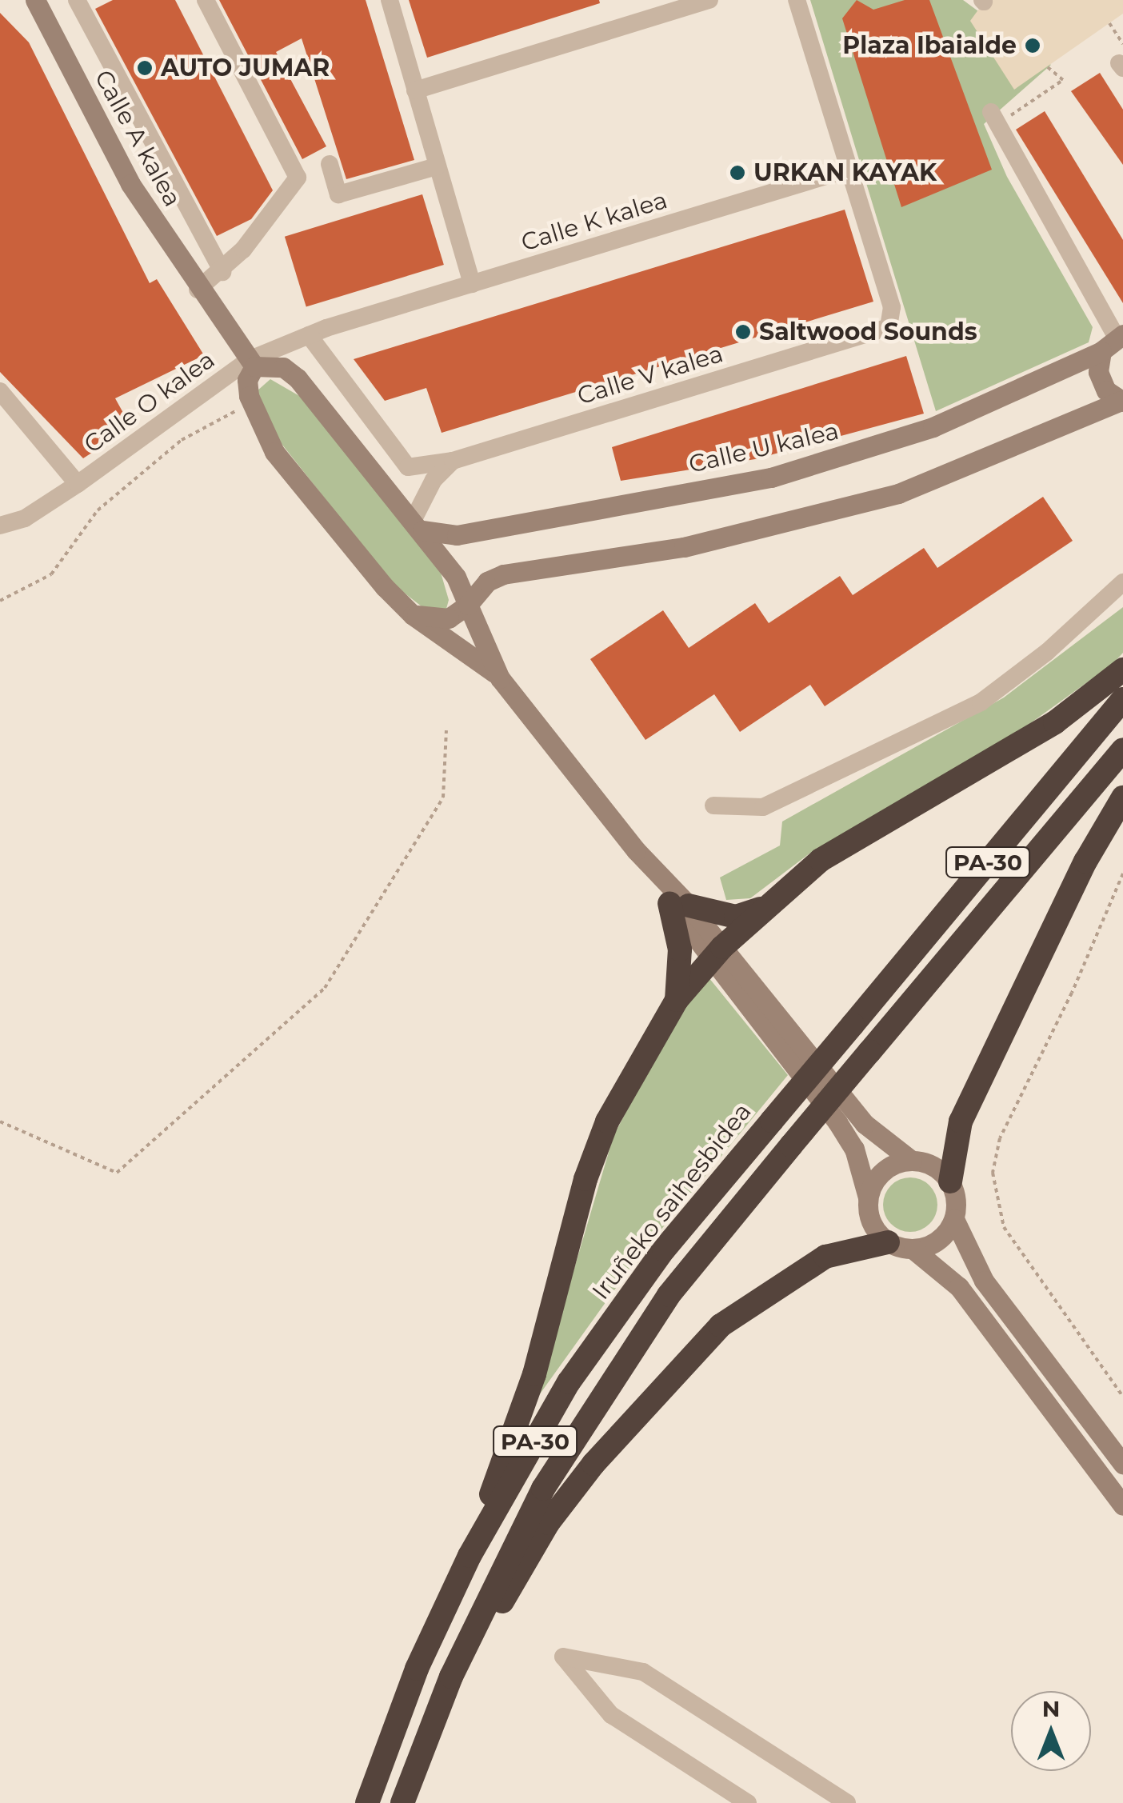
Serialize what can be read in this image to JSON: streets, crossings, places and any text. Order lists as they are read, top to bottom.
{
  "streets": {
    "highway": ["PA-30", "Iruñeko saihesbidea"],
    "street": [
      "Calle A kalea",
      "Calle K kalea",
      "Calle V kalea",
      "Calle O kalea",
      "Calle U kalea"
    ]
  },
  "crossings": [
    ["Calle A kalea", "Calle K kalea"],
    ["Calle A kalea", "Calle O kalea"],
    ["Calle K kalea", "Calle V kalea"],
    ["Calle K kalea", "Calle O kalea"]
  ],
  "places": [
    "Plaza Ibaialde",
    "AUTO JUMAR",
    "URKAN KAYAK",
    "Saltwood Sounds"
  ],
  "north": "top"
}
